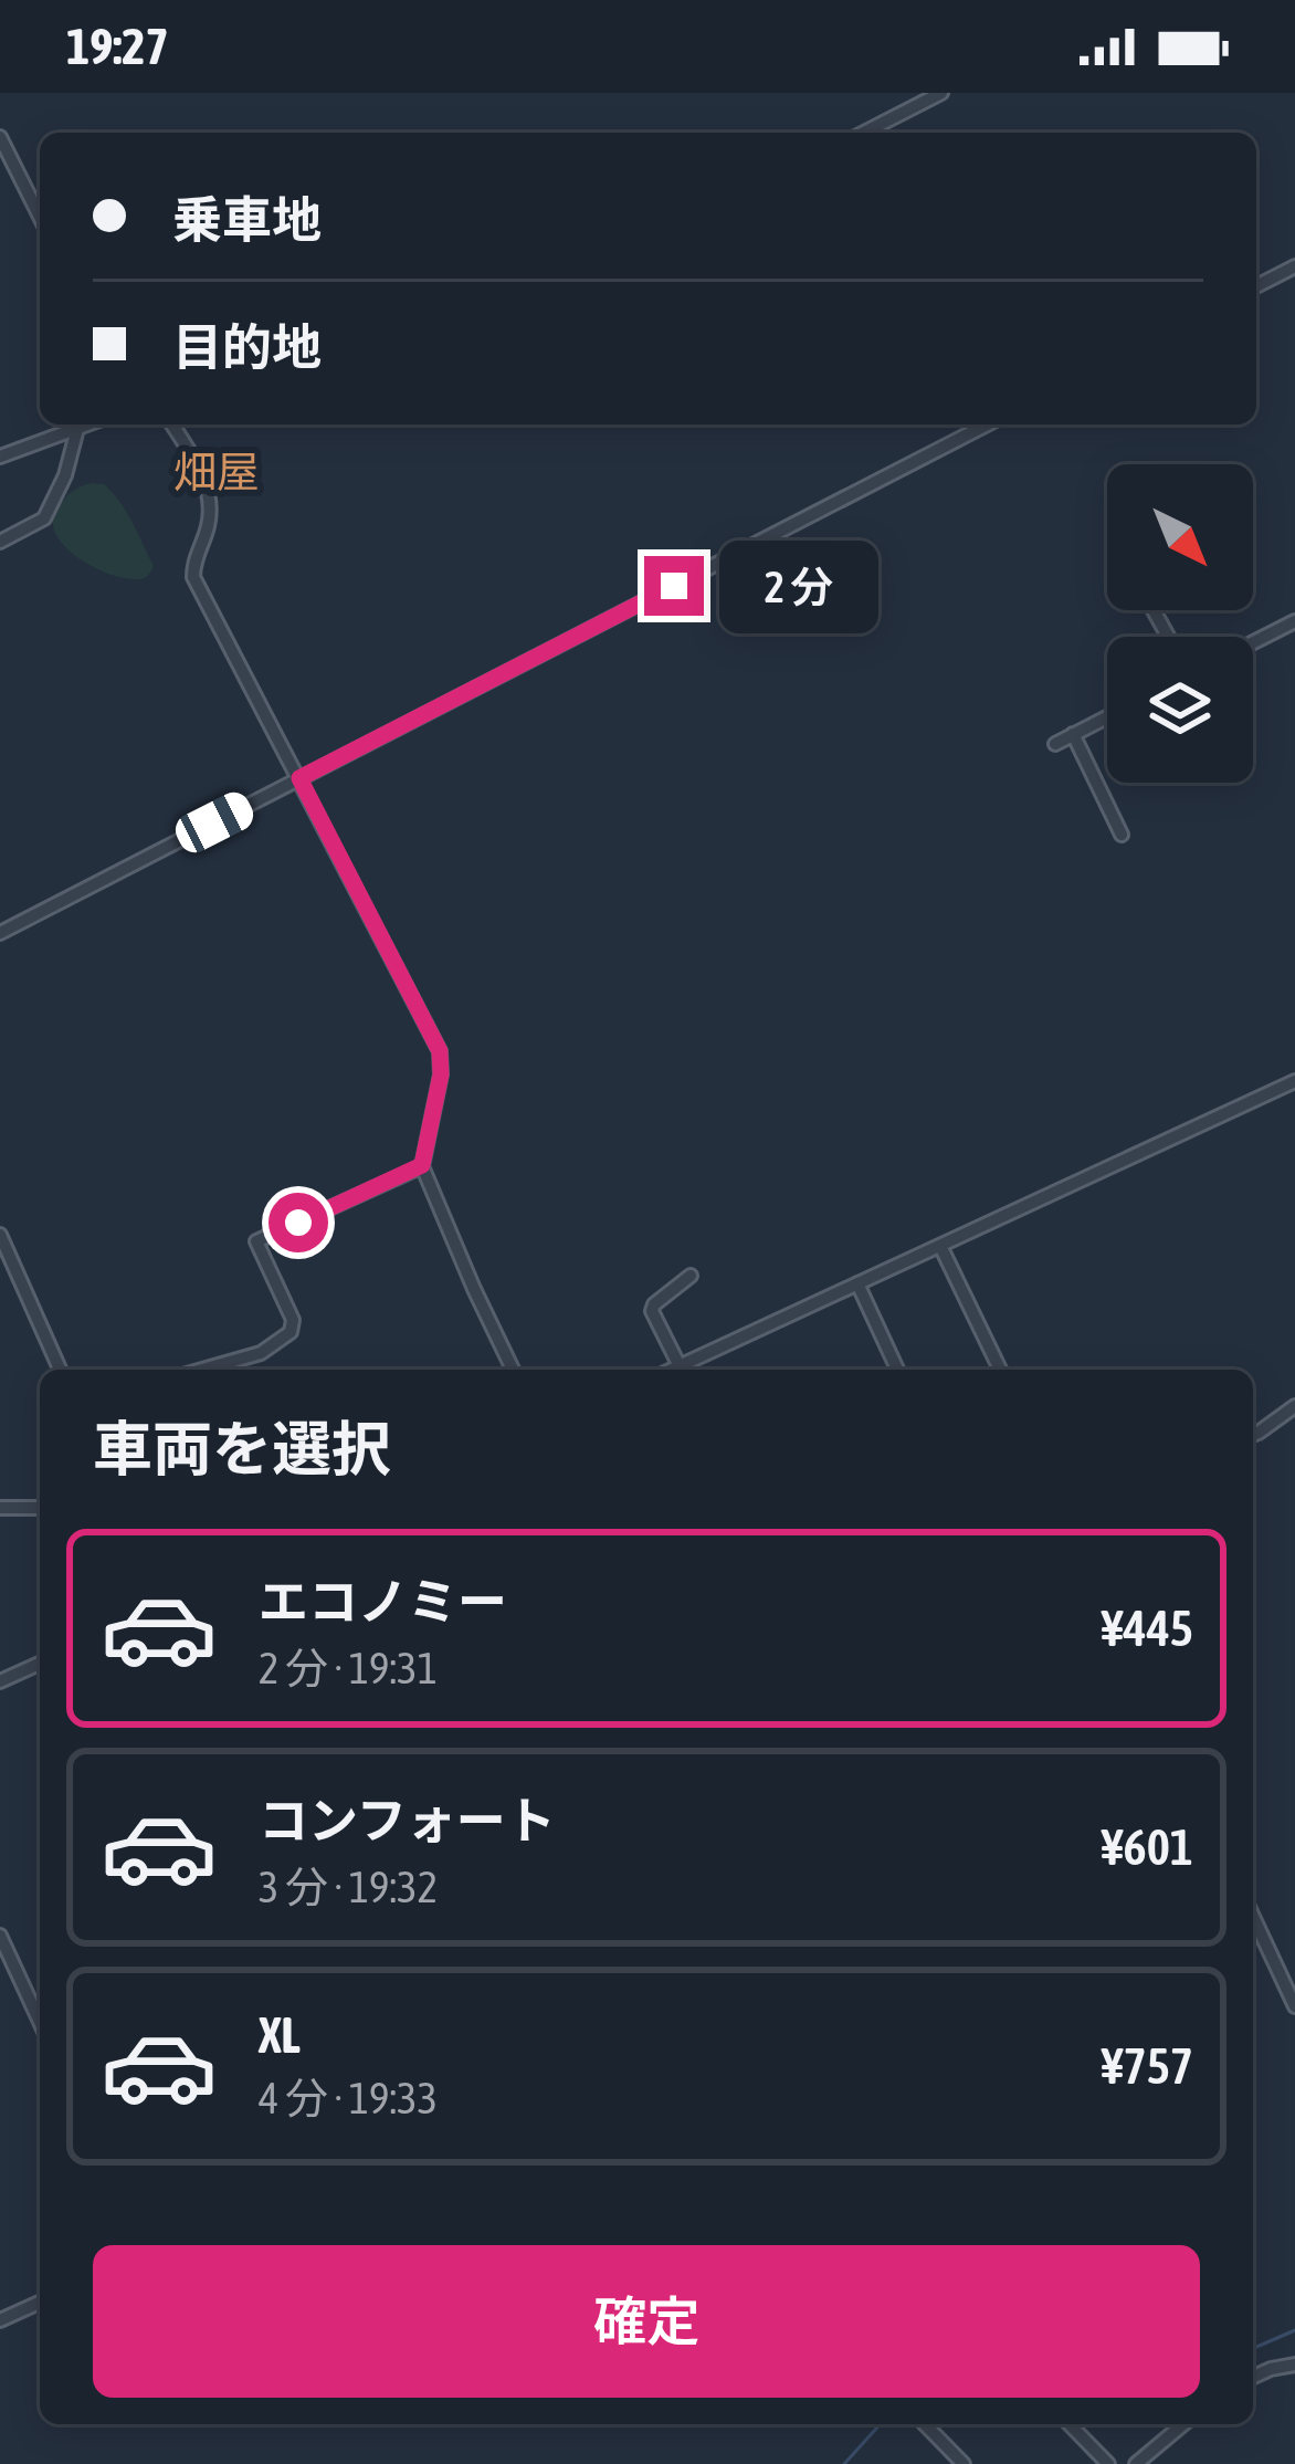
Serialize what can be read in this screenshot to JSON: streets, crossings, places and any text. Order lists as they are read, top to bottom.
{
  "districts": ["畑屋"],
  "north": "bottom right",
  "page": {
    "status": "19:27",
    "banner": ["乗車地", "目的地"],
    "bubble": "2 分",
    "heading": "車両を選択",
    "list": [
      {
        "name": "エコノミー",
        "note": "2 分 · 19:31",
        "value": "¥445"
      },
      {
        "name": "コンフォート",
        "note": "3 分 · 19:32",
        "value": "¥601"
      },
      {
        "name": "XL",
        "note": "4 分 · 19:33",
        "value": "¥757"
      }
    ],
    "buttons": "確定"
  }
}
